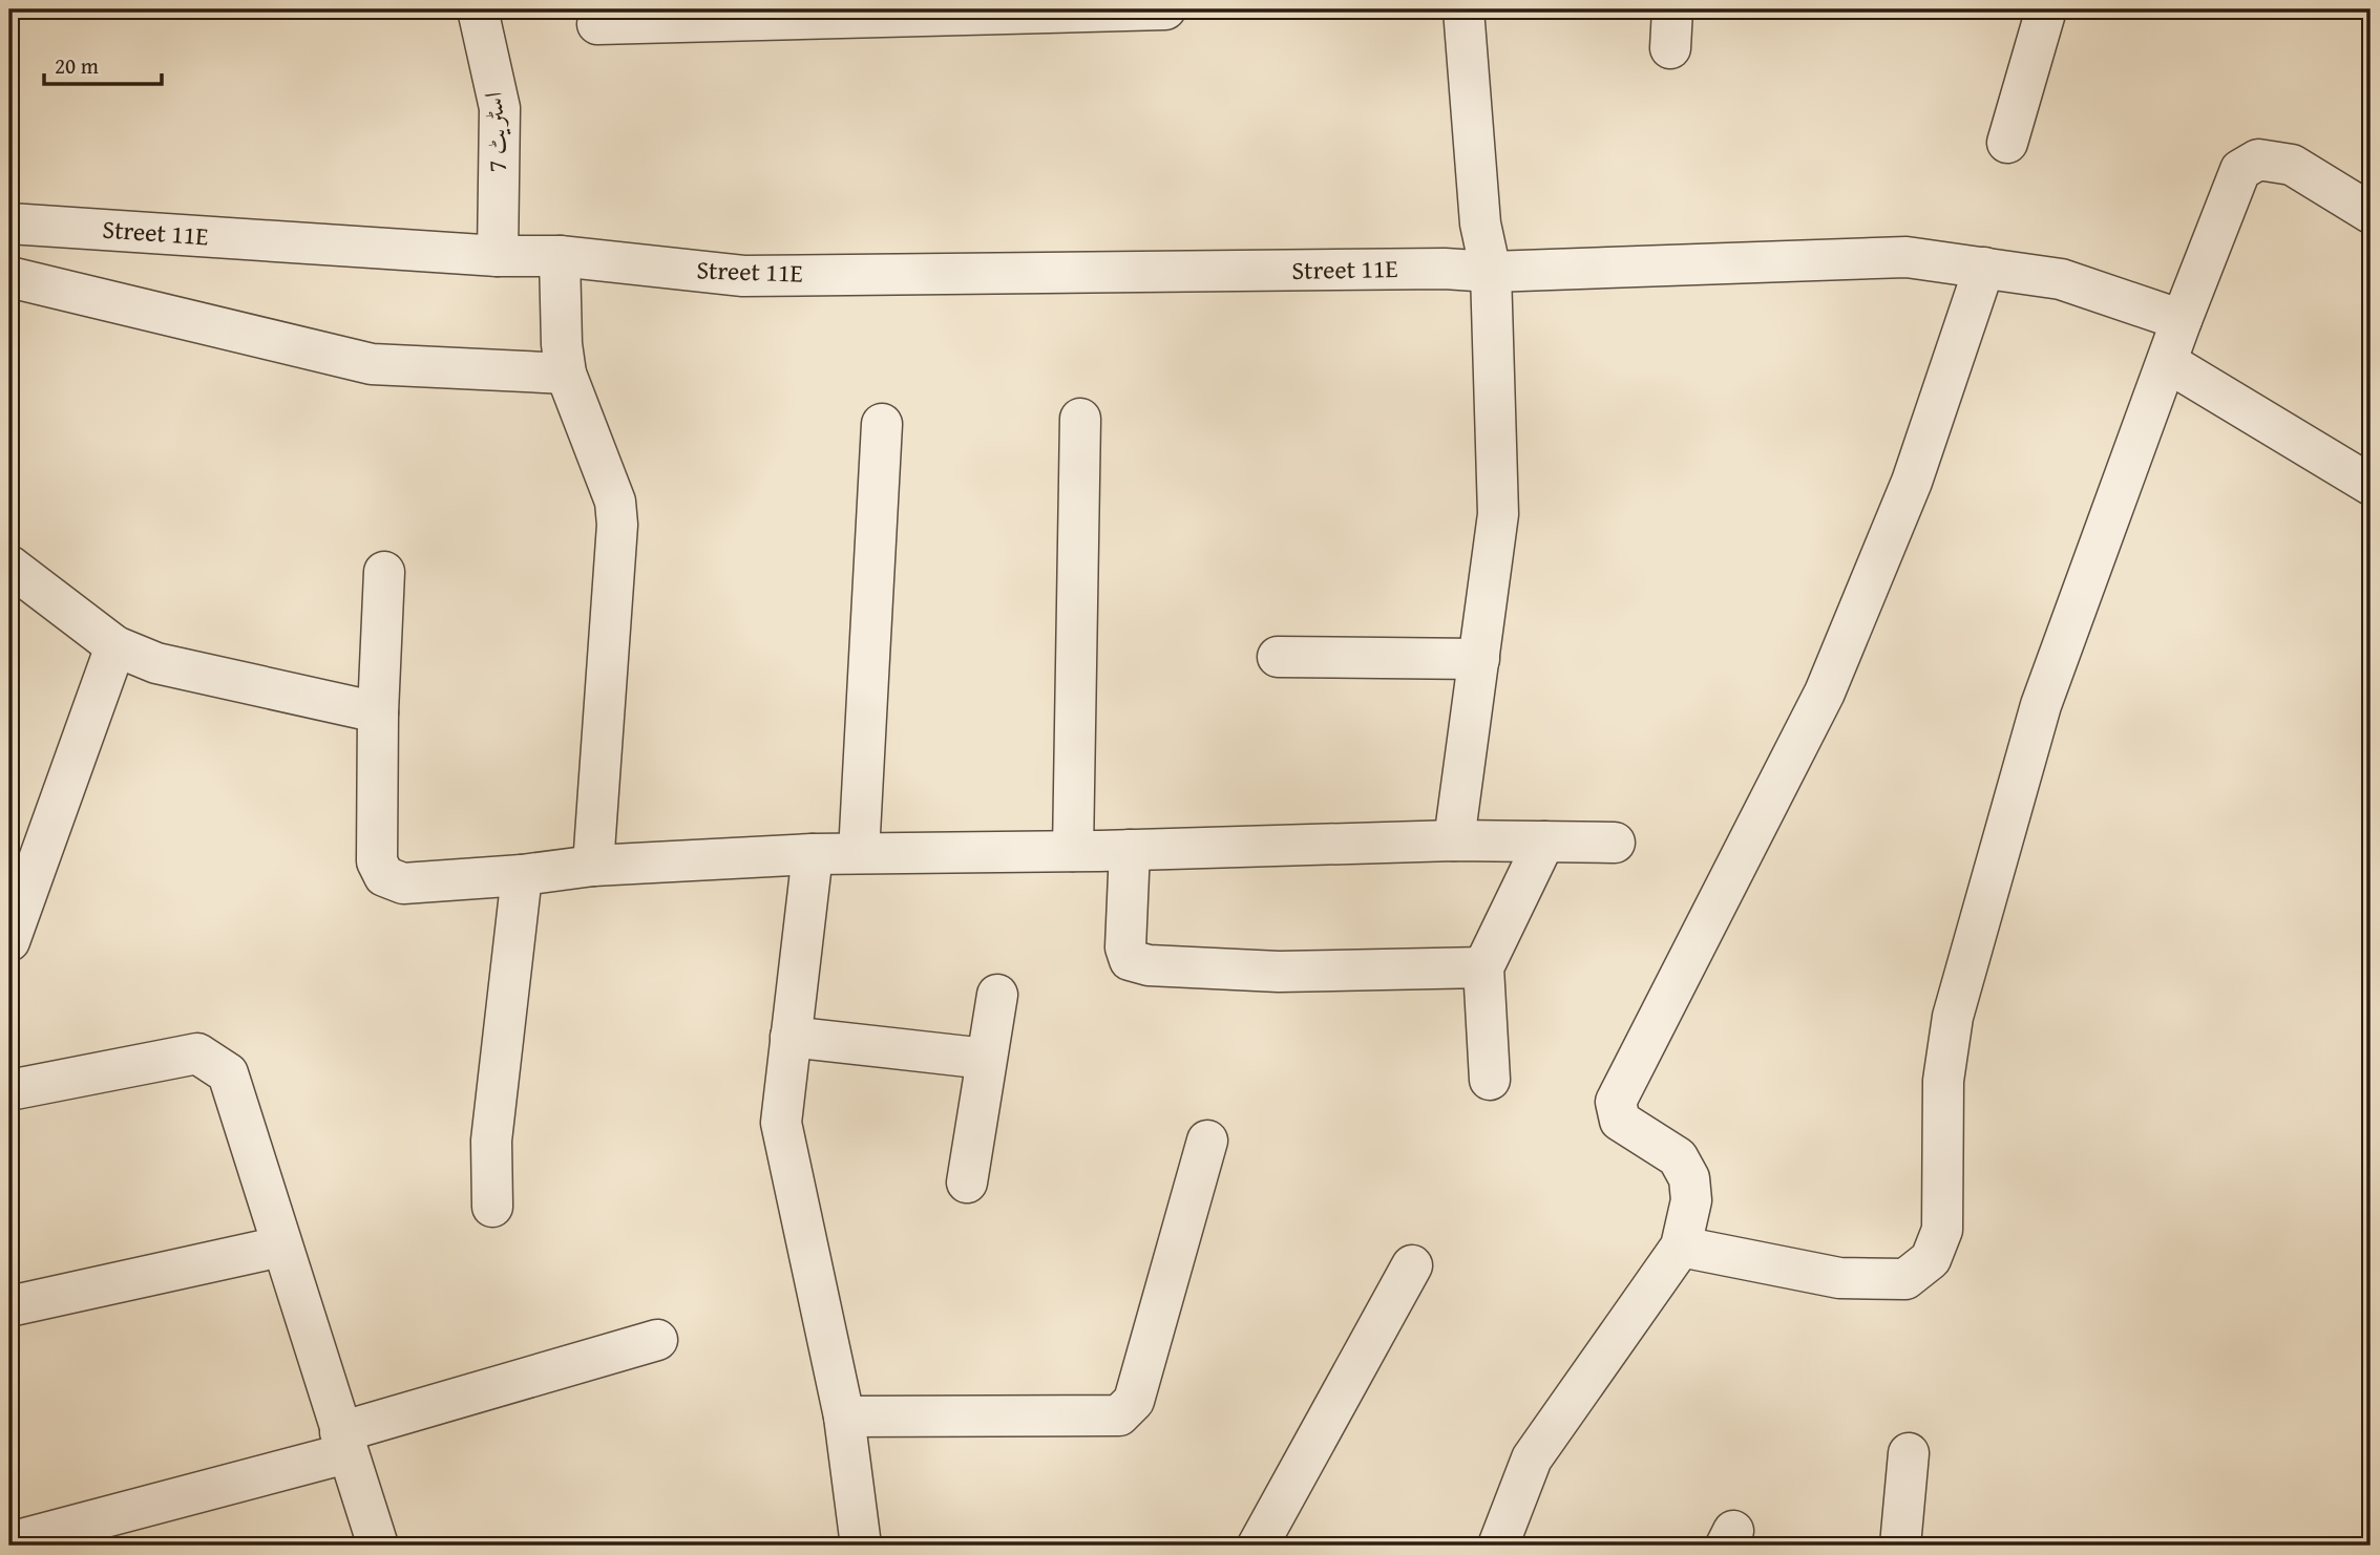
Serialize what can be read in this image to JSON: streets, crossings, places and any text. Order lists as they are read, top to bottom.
{
  "streets": {
    "street": ["اسٹریٹ 7", "Street 11E"]
  },
  "crossings": [
    ["اسٹریٹ 7", "Street 11E"]
  ],
  "scale_bar": "20 m"
}
